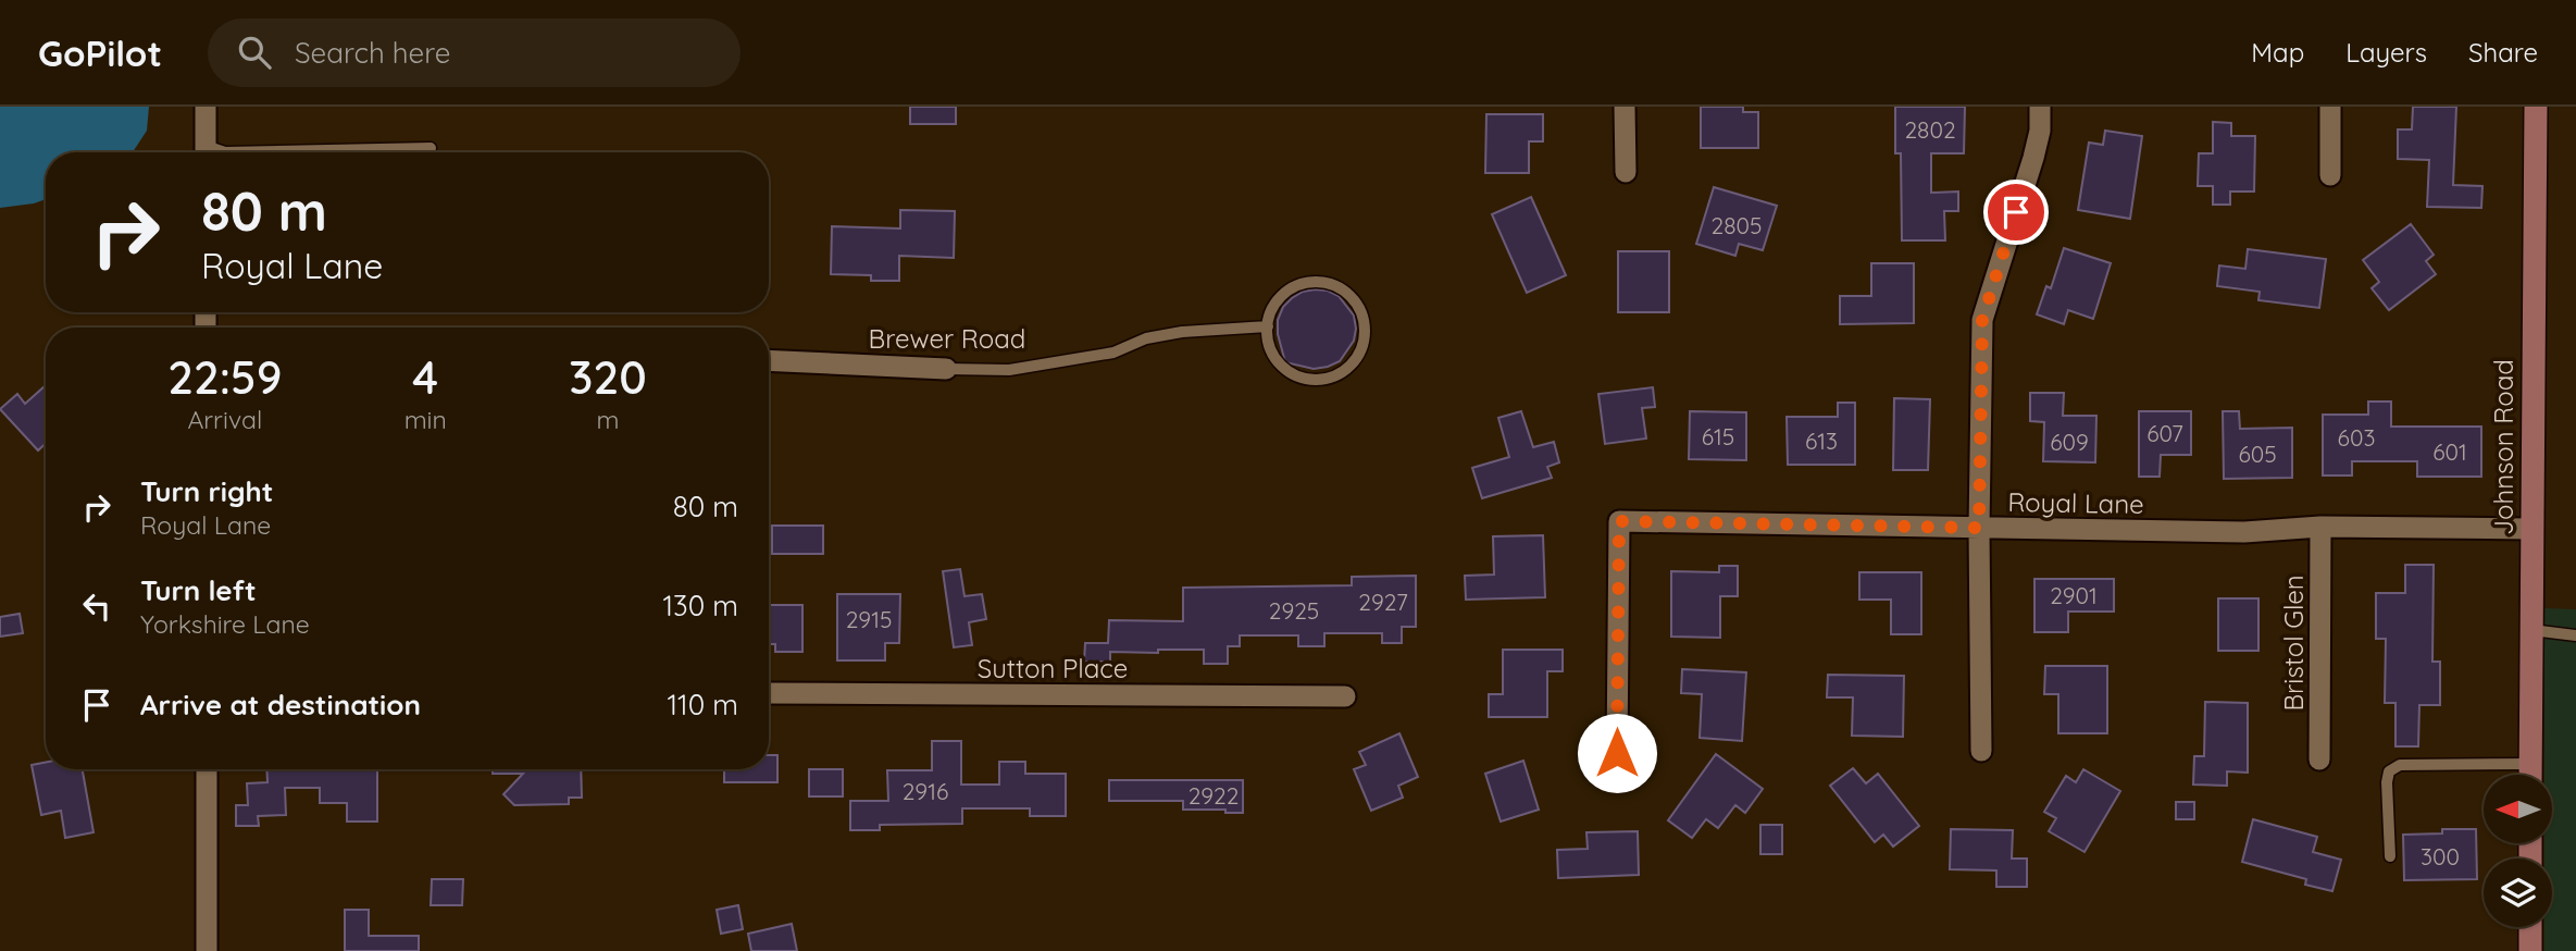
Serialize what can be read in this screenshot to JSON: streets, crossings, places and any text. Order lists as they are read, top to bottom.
{
  "streets": {
    "street": [
      "Brewer Road",
      "Johnson Road",
      "Royal Lane",
      "Bristol Glen",
      "Sutton Place"
    ]
  },
  "crossings": [
    ["Johnson Road", "Royal Lane"],
    ["Royal Lane", "Bristol Glen"]
  ],
  "house_numbers": [
    "2802",
    "2805",
    "607",
    "615",
    "603",
    "613",
    "609",
    "601",
    "605",
    "2901",
    "2927",
    "2925",
    "2915",
    "2916",
    "2922",
    "300"
  ],
  "north": "left",
  "page": {
    "header": "GoPilot",
    "search": "Search here",
    "nav": ["Map", "Layers", "Share"],
    "turn": ["80 m", "Royal Lane"],
    "eta": [
      "22:59",
      "Arrival",
      "4",
      "min",
      "320",
      "m"
    ],
    "list": [
      {
        "name": "Turn right",
        "note": "Royal Lane",
        "value": "80 m"
      },
      {
        "name": "Turn left",
        "note": "Yorkshire Lane",
        "value": "130 m"
      },
      {
        "name": "Arrive at destination",
        "value": "110 m"
      }
    ]
  }
}
